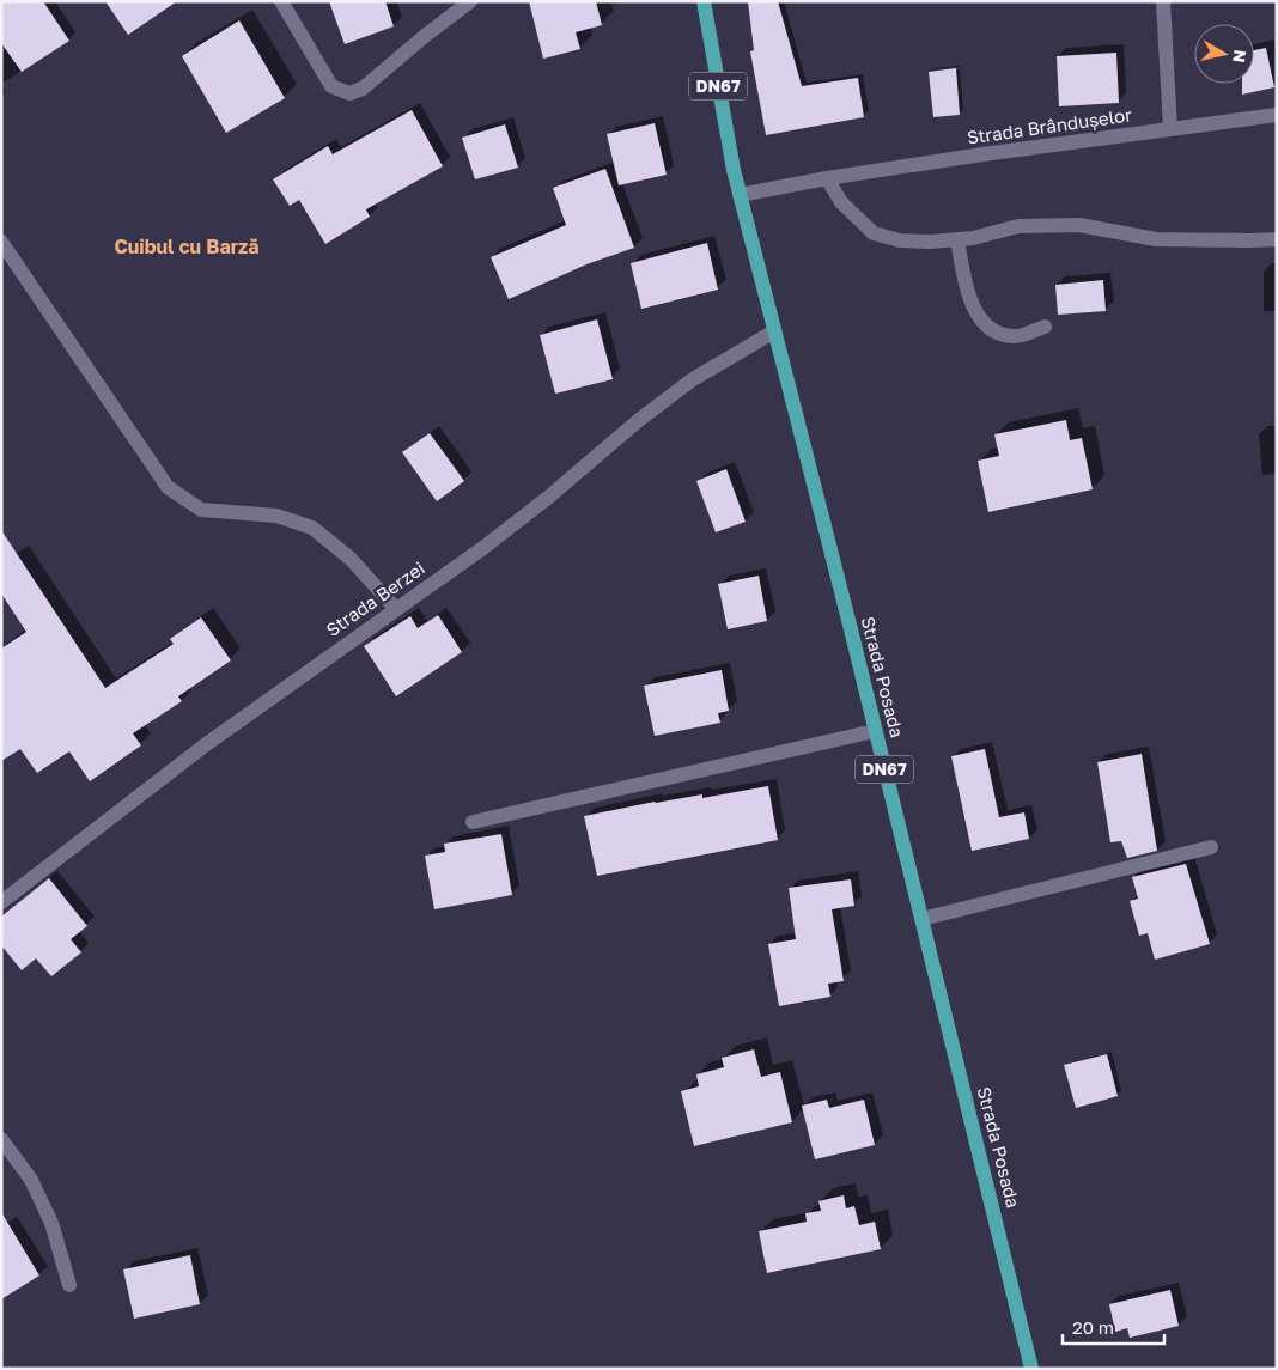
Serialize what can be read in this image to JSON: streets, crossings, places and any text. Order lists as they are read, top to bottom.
{
  "streets": {
    "main road": ["DN67", "Strada Posada"],
    "street": ["Strada Brândușelor", "Strada Berzei"]
  },
  "crossings": [
    ["Strada Brândușelor", "Strada Posada"],
    ["Strada Berzei", "Strada Posada"]
  ],
  "districts": ["Cuibul cu Barză"],
  "scale_bar": "20 m",
  "north": "right"
}
